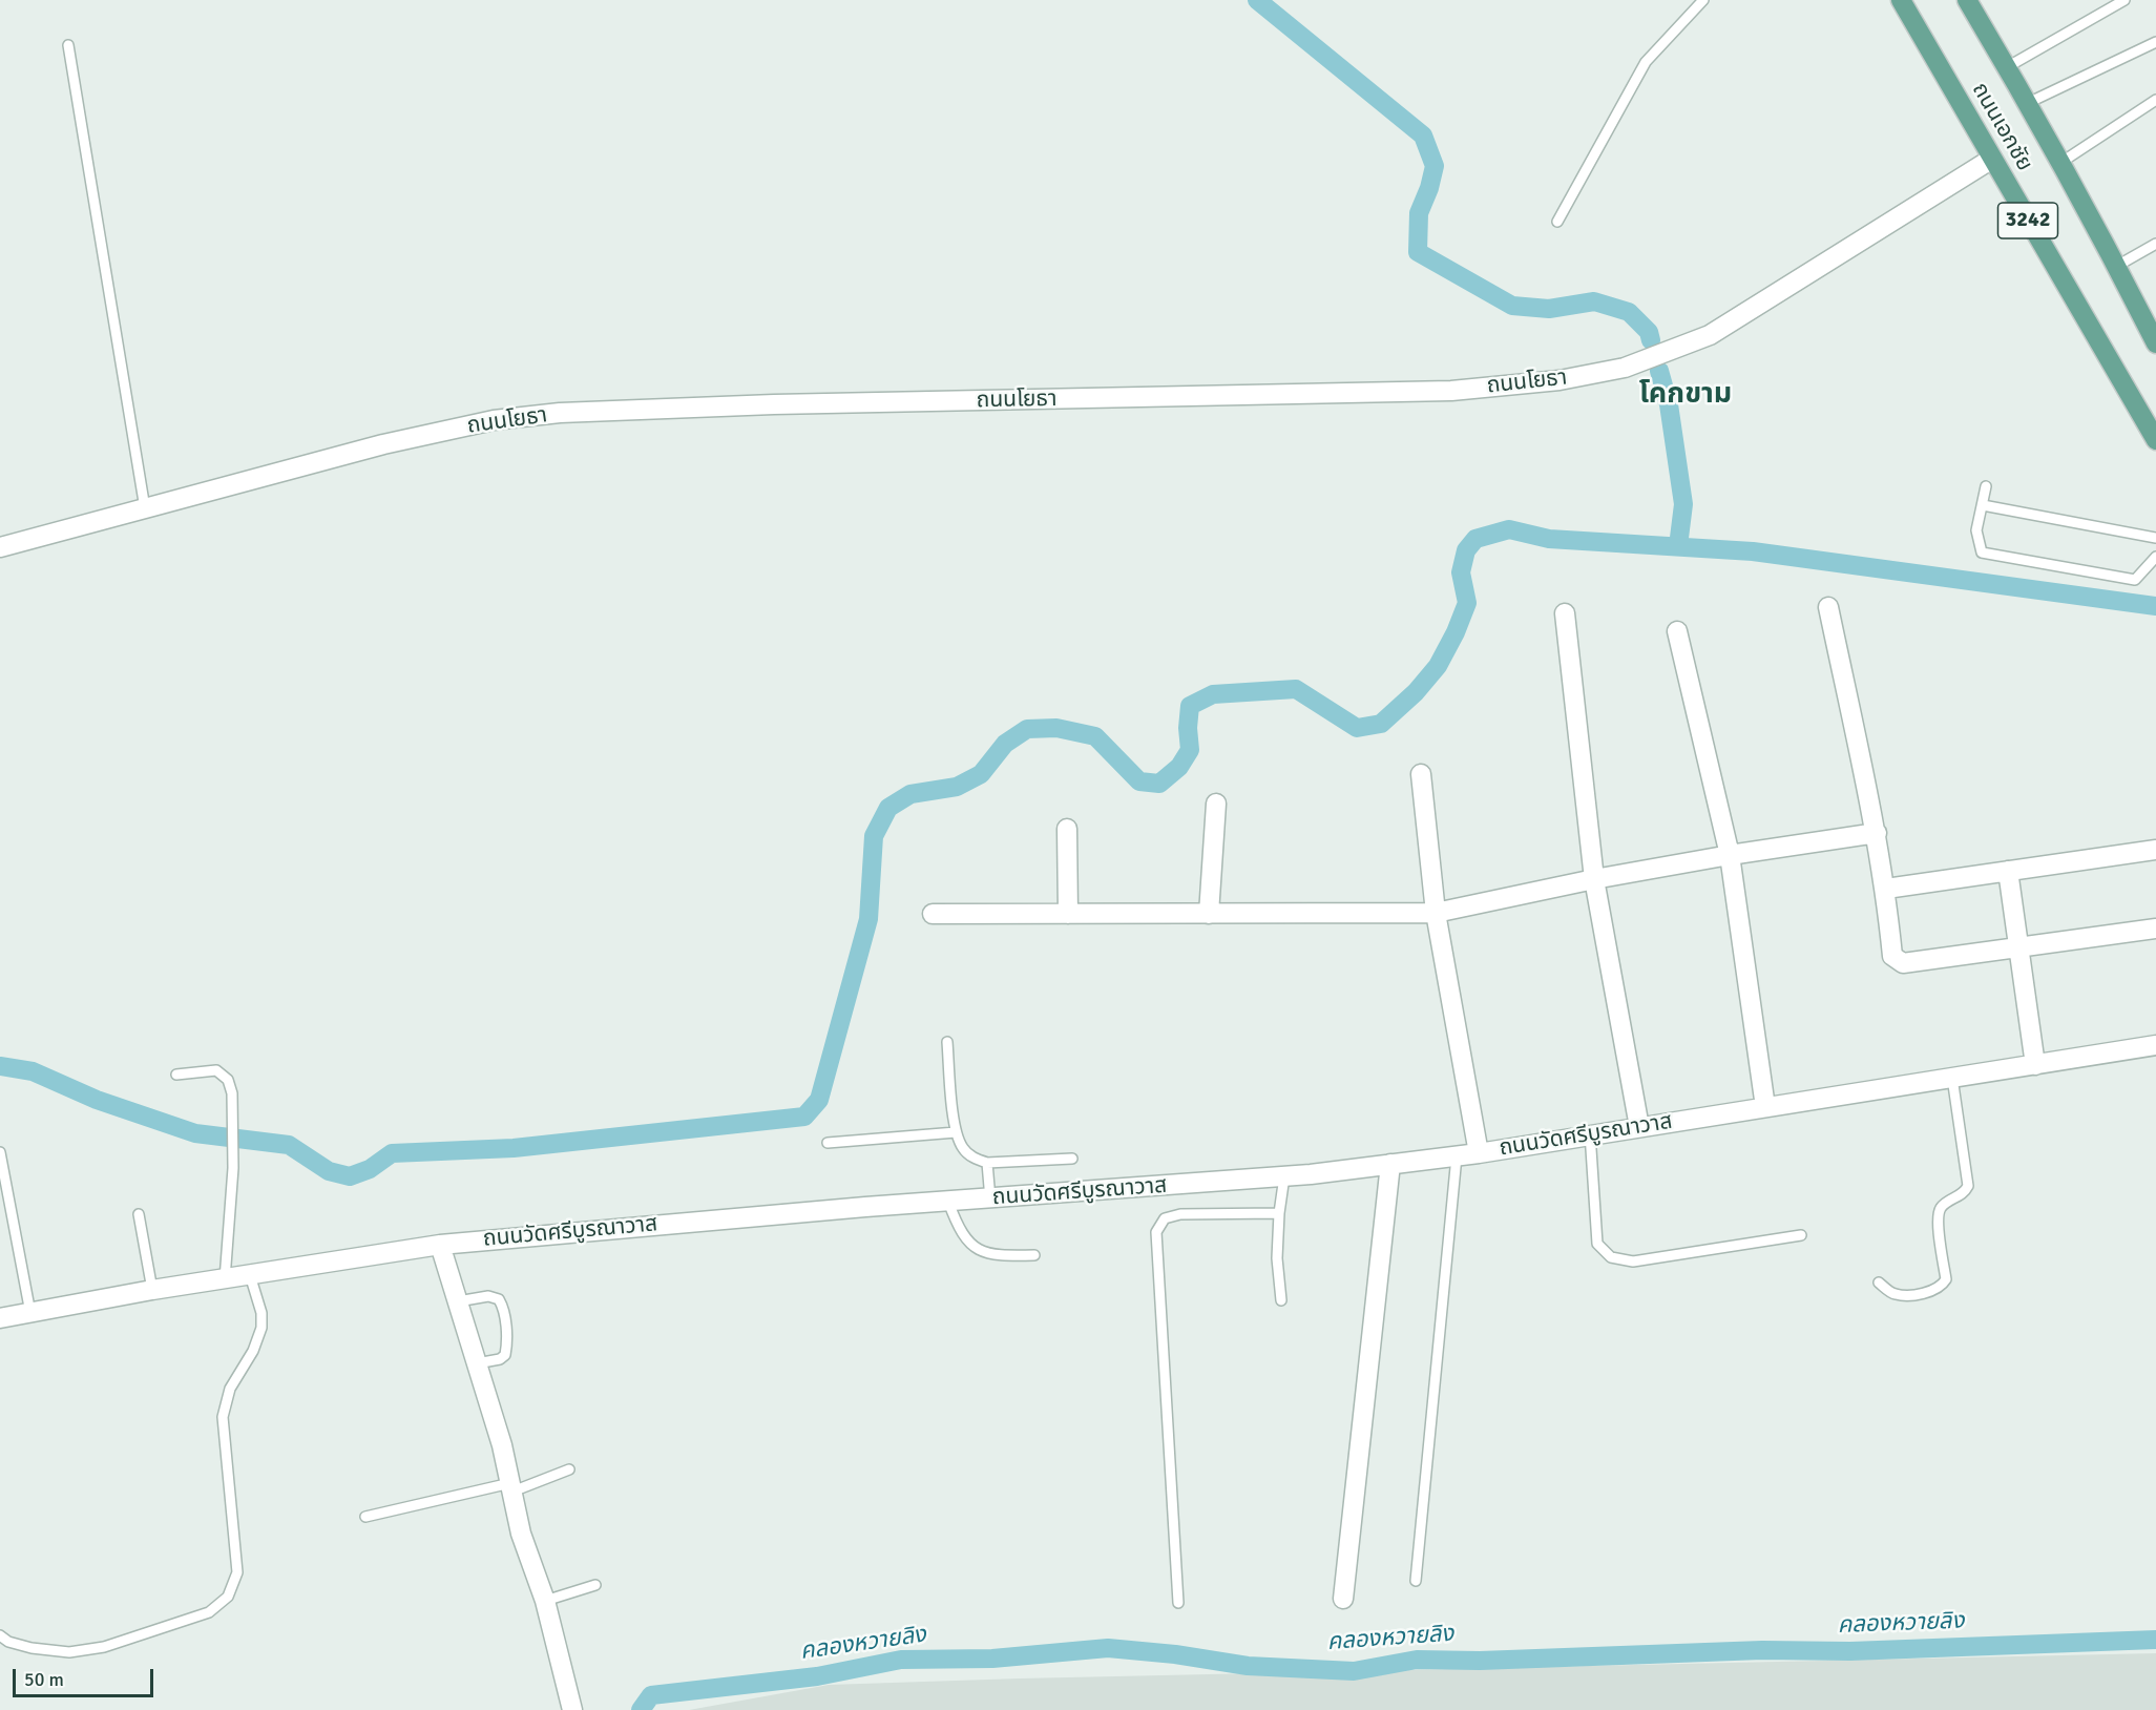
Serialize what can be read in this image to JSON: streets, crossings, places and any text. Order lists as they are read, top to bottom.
{
  "streets": {
    "main road": ["ถนนเอกชัย", "3242"],
    "street": ["ถนนโยธา", "ถนนวัดศรีบูรณาวาส"]
  },
  "crossings": [
    ["ถนนเอกชัย", "ถนนโยธา"]
  ],
  "districts": ["โคกขาม"],
  "water": ["คลองหวายลิง"],
  "scale_bar": "50 m"
}
